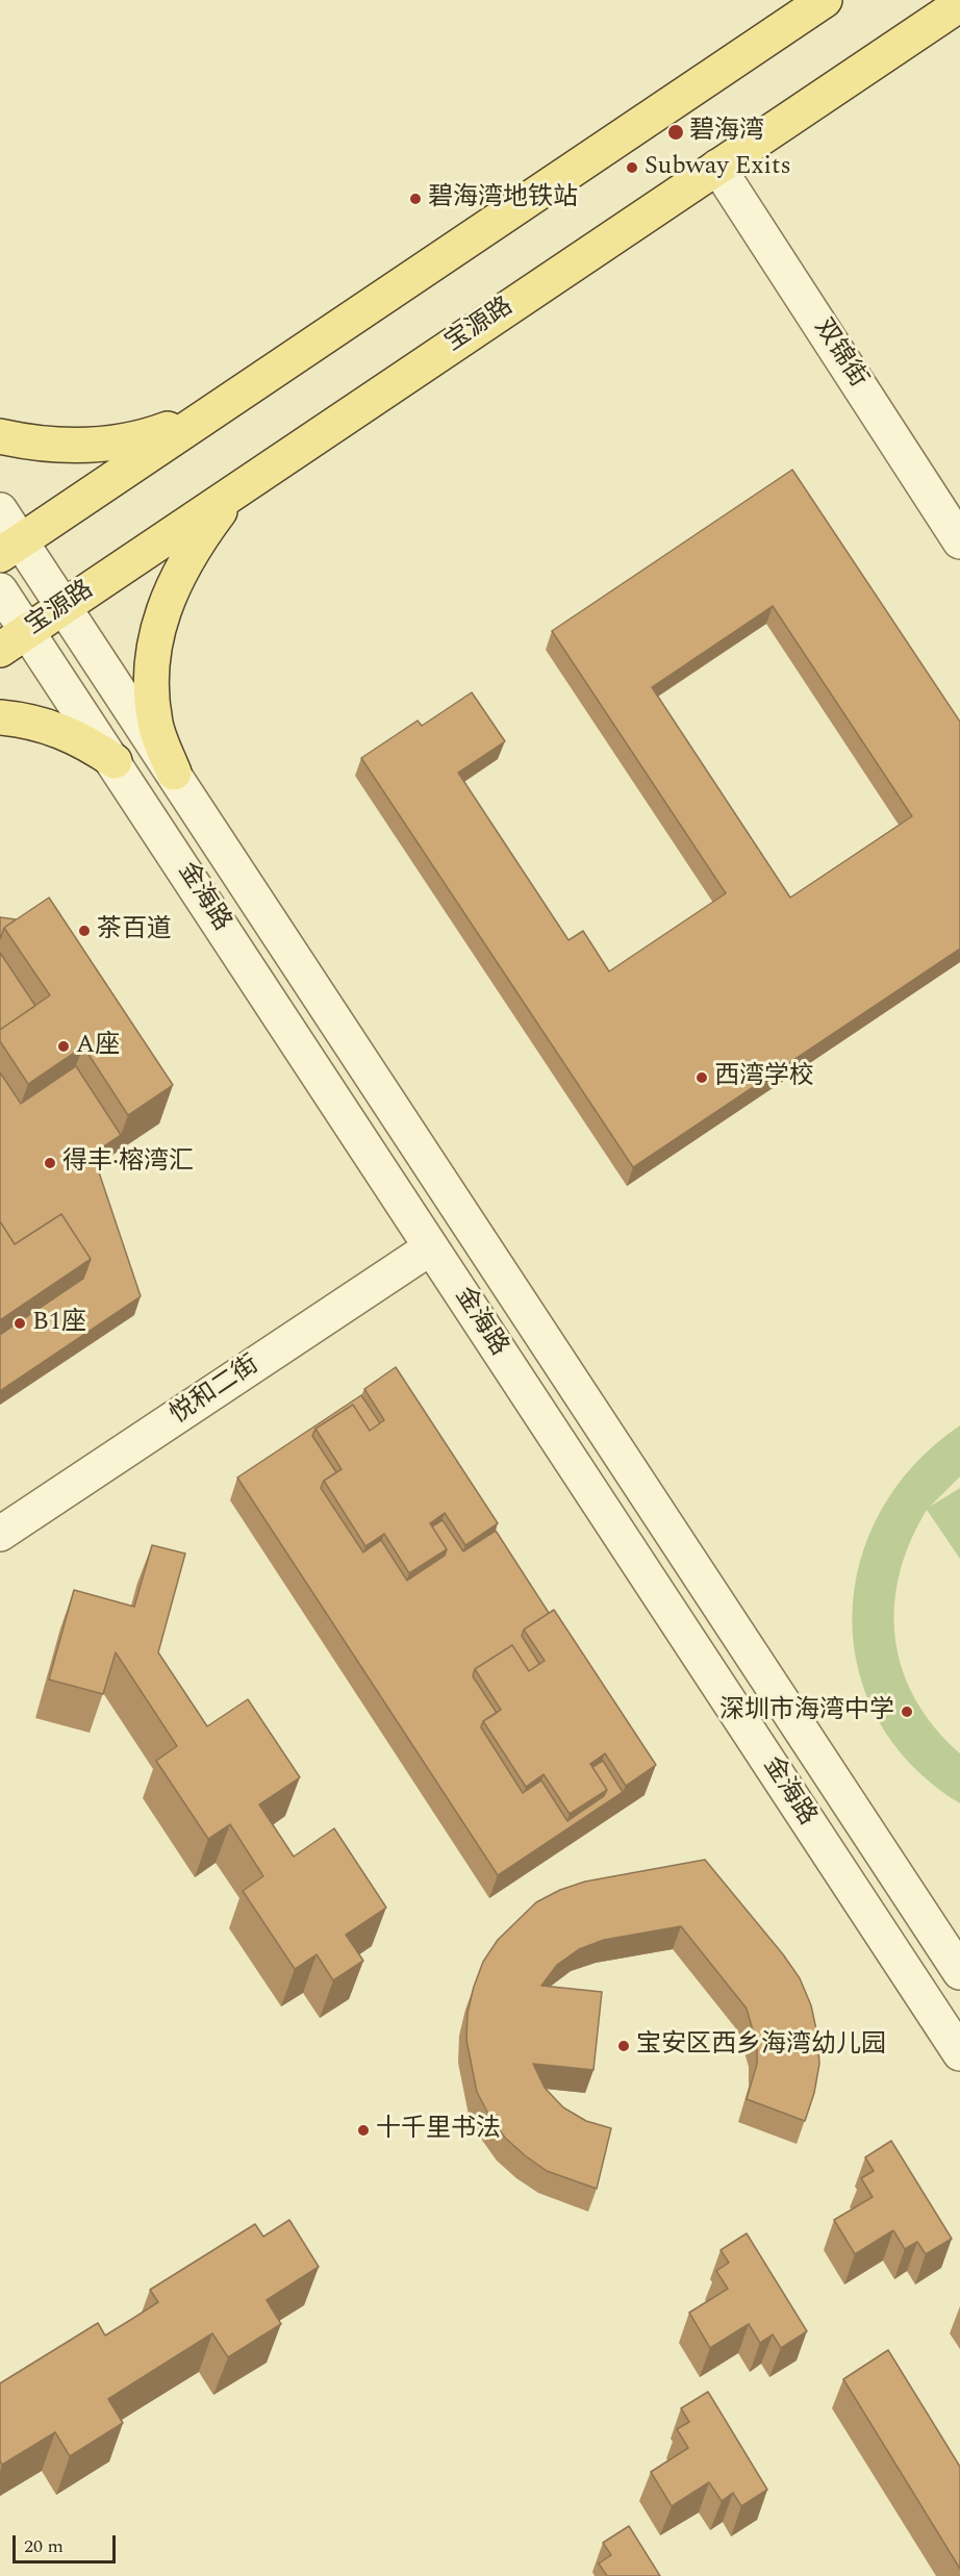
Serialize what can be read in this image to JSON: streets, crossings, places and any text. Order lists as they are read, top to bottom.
{
  "streets": {
    "main road": ["宝源路"],
    "street": ["双锦街", "金海路", "悦和二街"]
  },
  "crossings": [
    ["宝源路", "双锦街"],
    ["宝源路", "金海路"],
    ["金海路", "悦和二街"]
  ],
  "places": [
    "碧海湾",
    "Subway Exits",
    "碧海湾地铁站",
    "茶百道",
    "A座",
    "西湾学校",
    "得丰·榕湾汇",
    "B1座",
    "深圳市海湾中学",
    "宝安区西乡海湾幼儿园",
    "十千里书法"
  ],
  "scale_bar": "20 m"
}
